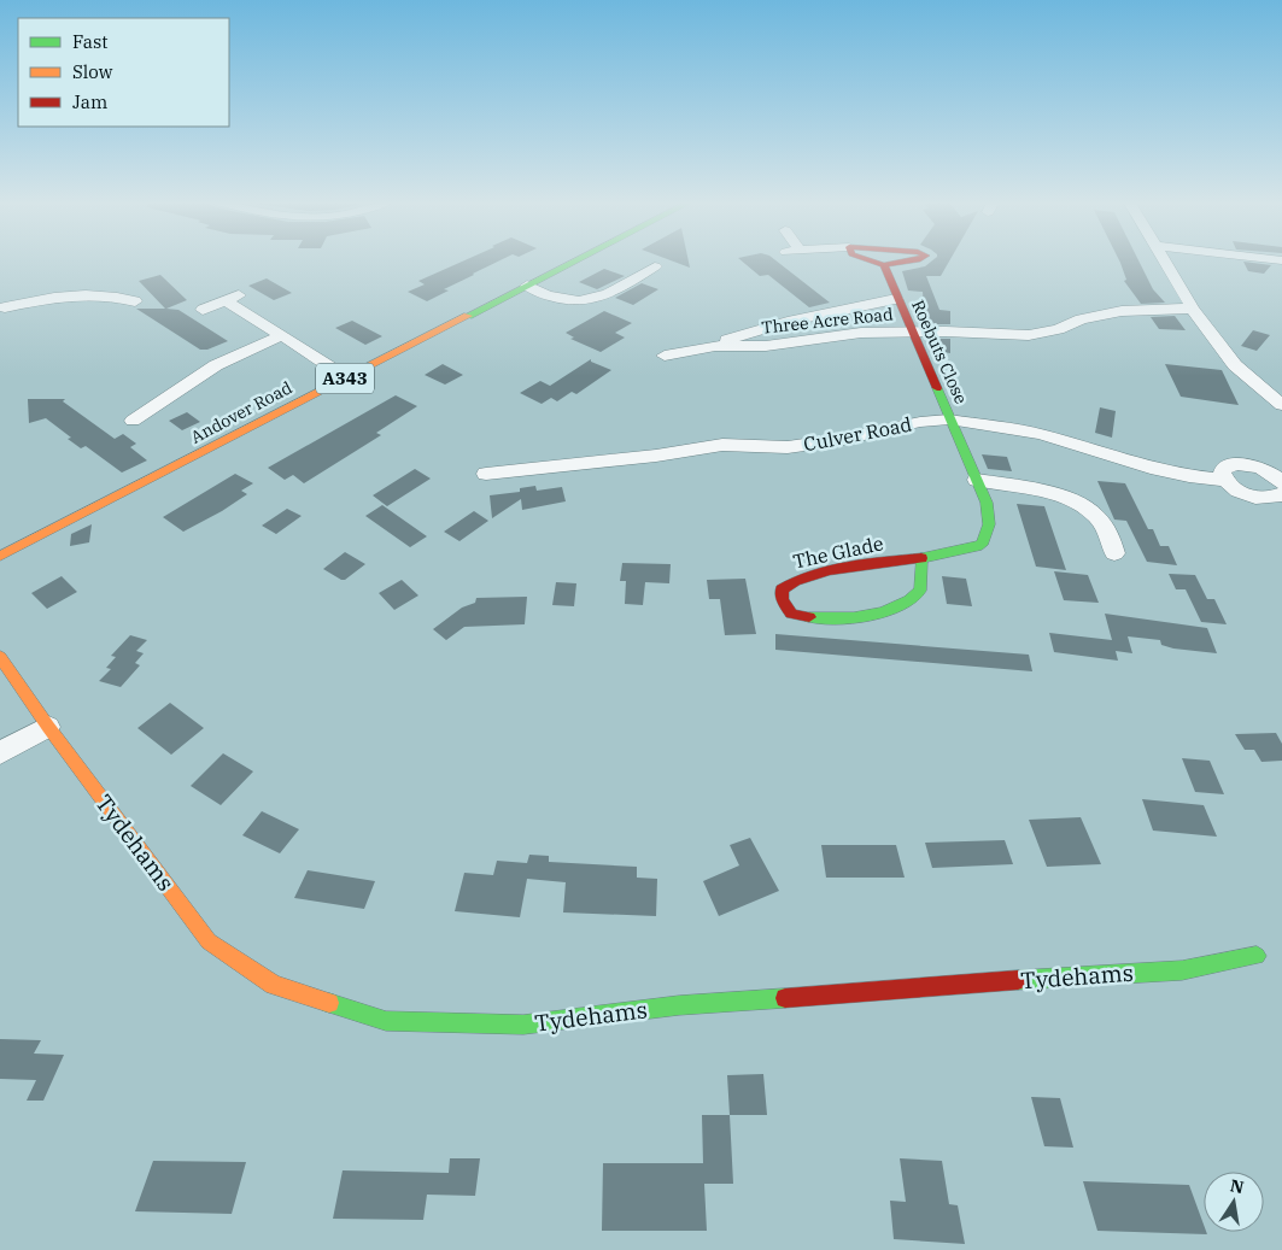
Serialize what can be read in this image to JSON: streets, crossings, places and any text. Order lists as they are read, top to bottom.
{
  "streets": {
    "street": [
      "Three Acre Road",
      "Roebuts Close",
      "A343",
      "Andover Road",
      "Culver Road",
      "The Glade",
      "Tydehams"
    ]
  },
  "crossings": [
    ["Three Acre Road", "Roebuts Close"],
    ["Roebuts Close", "Culver Road"],
    ["Roebuts Close", "The Glade"],
    ["Culver Road", "The Glade"]
  ],
  "legend": ["Fast", "Slow", "Jam"],
  "north": "top"
}
